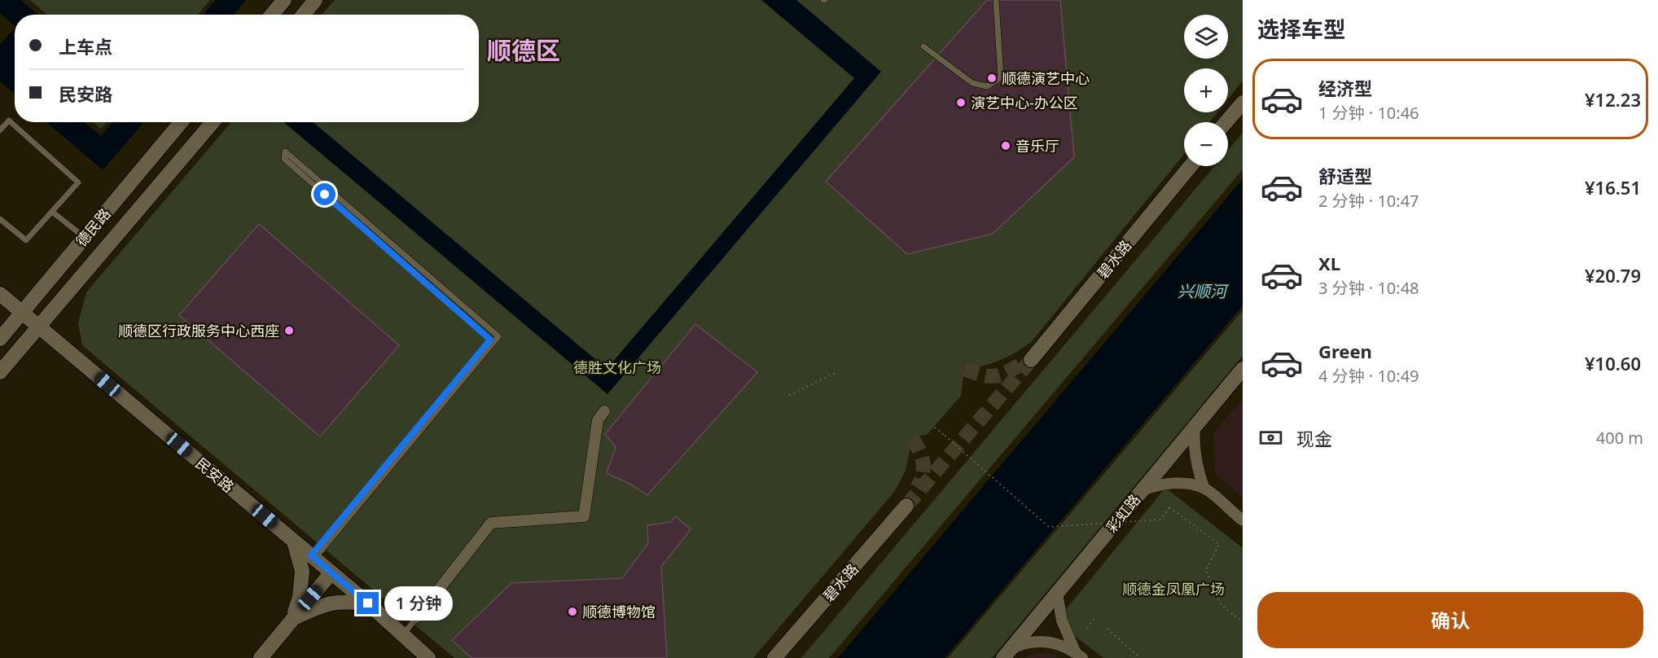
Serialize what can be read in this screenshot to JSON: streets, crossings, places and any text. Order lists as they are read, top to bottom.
{
  "streets": {
    "main road": [
      "德民路",
      "碧水路",
      "民安路",
      "彩虹路"
    ]
  },
  "crossings": [
    ["德民路", "民安路"]
  ],
  "districts": ["顺德区"],
  "water": ["兴顺河"],
  "parks": ["德胜文化广场", "顺德金凤凰广场"],
  "places": [
    "顺德演艺中心",
    "演艺中心-办公区",
    "音乐厅",
    "顺德区行政服务中心西座",
    "顺德博物馆"
  ],
  "page": {
    "heading": "选择车型",
    "map_buttons": ["+", "−"],
    "banner": ["上车点", "民安路"],
    "list": [
      {
        "name": "经济型",
        "note": "1 分钟 · 10:46",
        "value": "¥12.23"
      },
      {
        "name": "舒适型",
        "note": "2 分钟 · 10:47",
        "value": "¥16.51"
      },
      {
        "name": "XL",
        "note": "3 分钟 · 10:48",
        "value": "¥20.79"
      },
      {
        "name": "Green",
        "note": "4 分钟 · 10:49",
        "value": "¥10.60"
      }
    ],
    "pay": ["现金", "400 m"],
    "buttons": "确认",
    "bubble": "1 分钟"
  }
}
